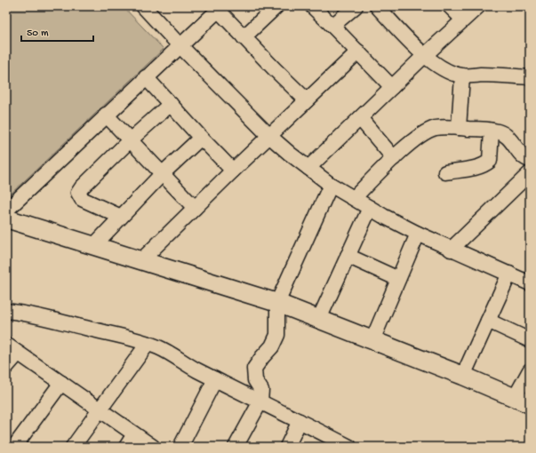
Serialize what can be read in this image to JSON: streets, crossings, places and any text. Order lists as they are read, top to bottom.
{
  "scale_bar": "50 m"
}
